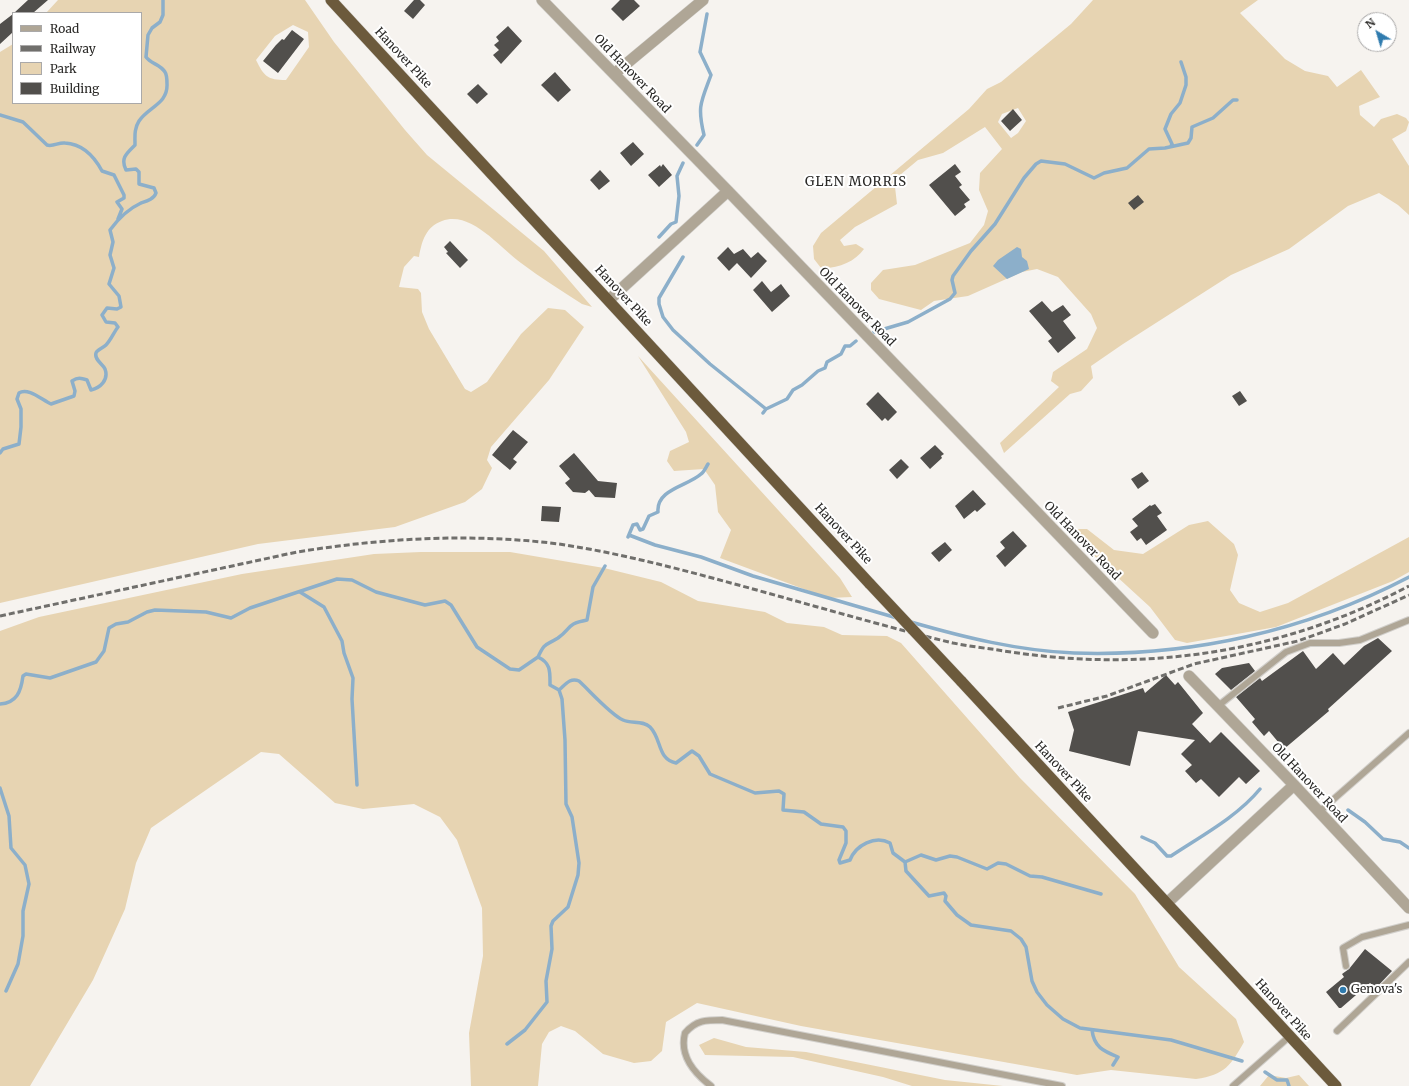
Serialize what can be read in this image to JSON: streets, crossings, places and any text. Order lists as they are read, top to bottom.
{
  "streets": {
    "highway": ["Hanover Pike"],
    "street": ["Old Hanover Road"]
  },
  "districts": ["GLEN MORRIS"],
  "places": ["Genova's"],
  "legend": [
    "Road",
    "Railway",
    "Park",
    "Building"
  ],
  "north": "top left"
}
